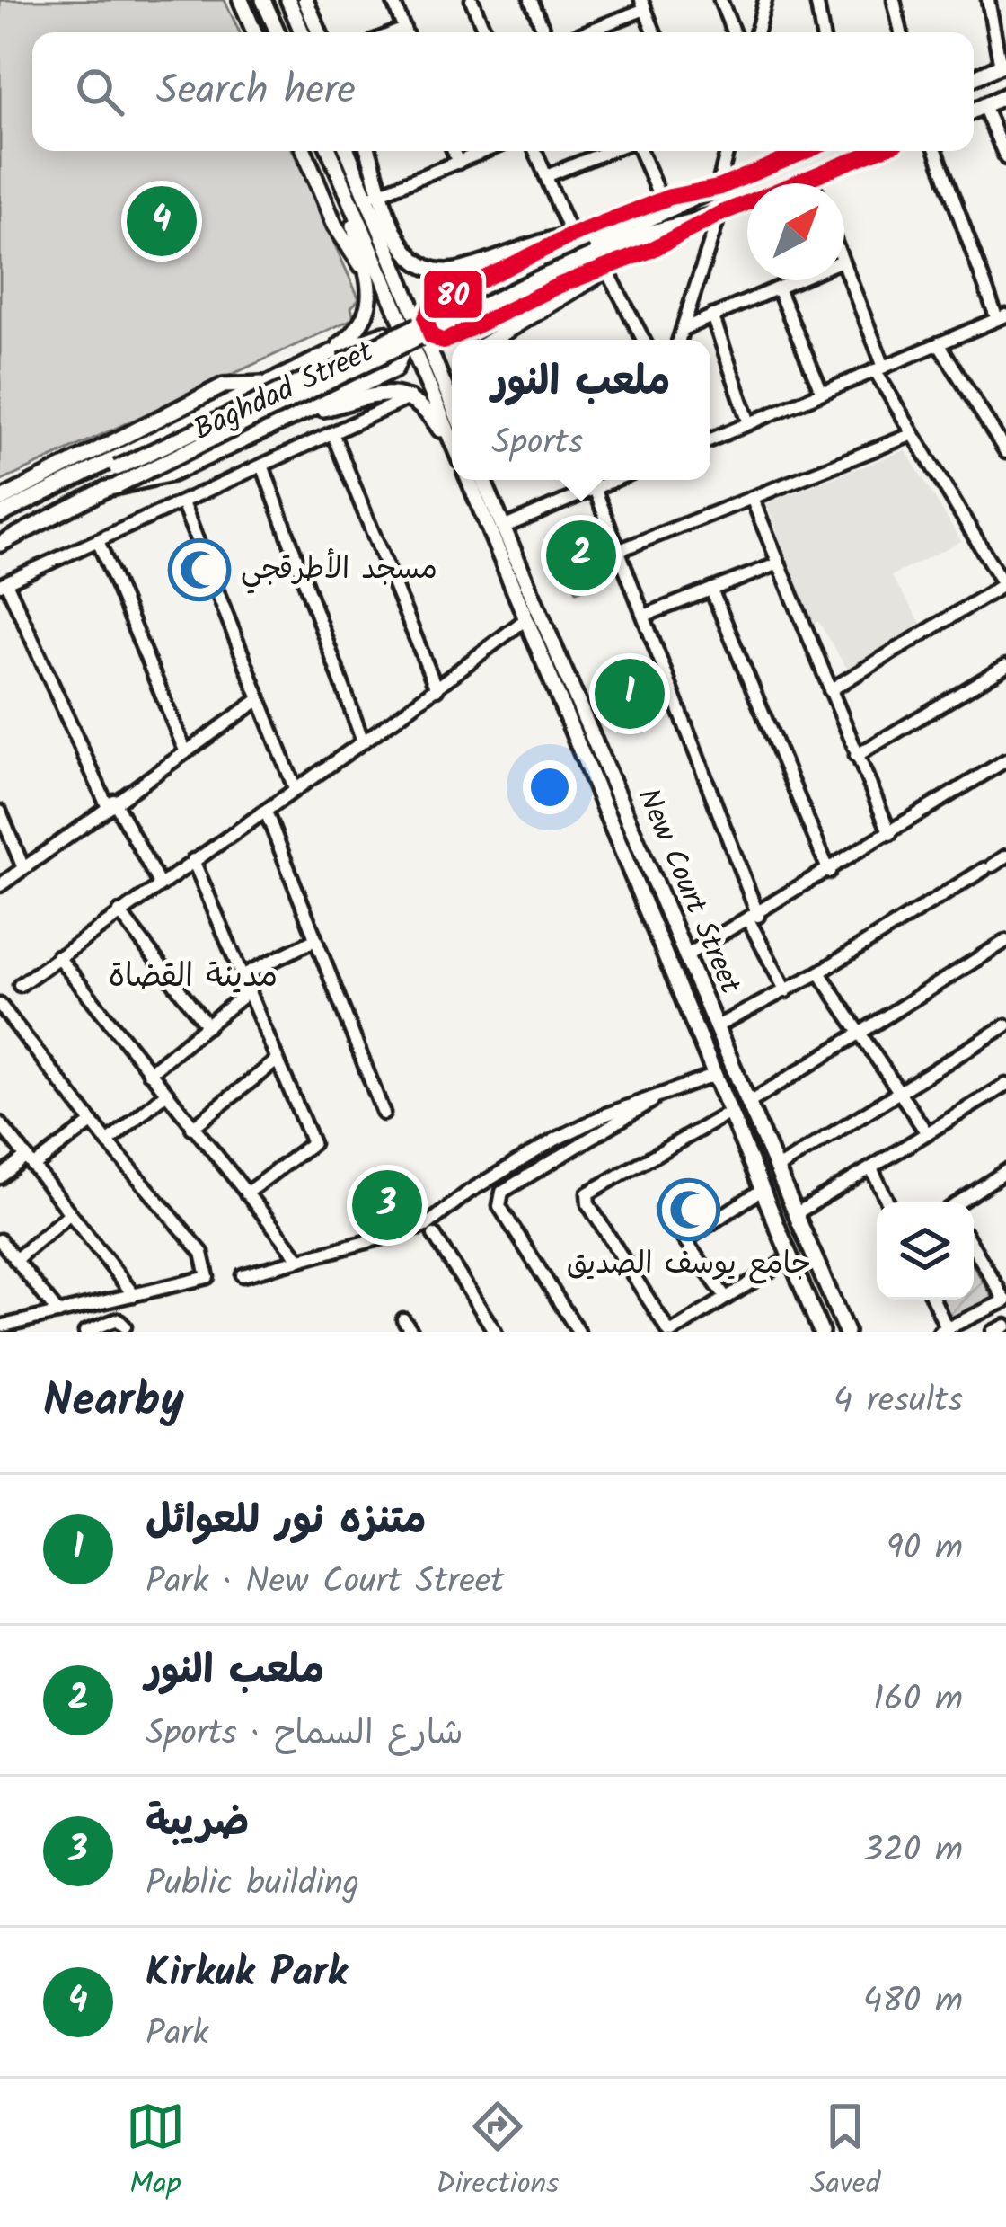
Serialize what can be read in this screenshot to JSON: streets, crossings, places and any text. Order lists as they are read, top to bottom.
{
  "streets": {
    "main road": ["Baghdad Street", "New Court Street"]
  },
  "districts": ["مدينة القضاة"],
  "places": {
    "mosque": ["مسجد الأطرقجي", "جامع يوسف الصديق"]
  },
  "lines": ["transit line 80"],
  "north": "top right",
  "page": {
    "search": "Search here",
    "pins": [
      "4",
      "2",
      "1",
      "3"
    ],
    "popup": ["ملعب النور", "Sports"],
    "heading": ["Nearby", "4 results"],
    "list": [
      {
        "mark": "1",
        "name": "متنزه نور للعوائل",
        "note": "Park · New Court Street",
        "value": "90 m"
      },
      {
        "mark": "2",
        "name": "ملعب النور",
        "note": "Sports · شارع السماح",
        "value": "160 m"
      },
      {
        "mark": "3",
        "name": "ضريبة",
        "note": "Public building",
        "value": "320 m"
      },
      {
        "mark": "4",
        "name": "Kirkuk Park",
        "note": "Park",
        "value": "480 m"
      }
    ],
    "nav": ["Map", "Directions", "Saved"]
  }
}
